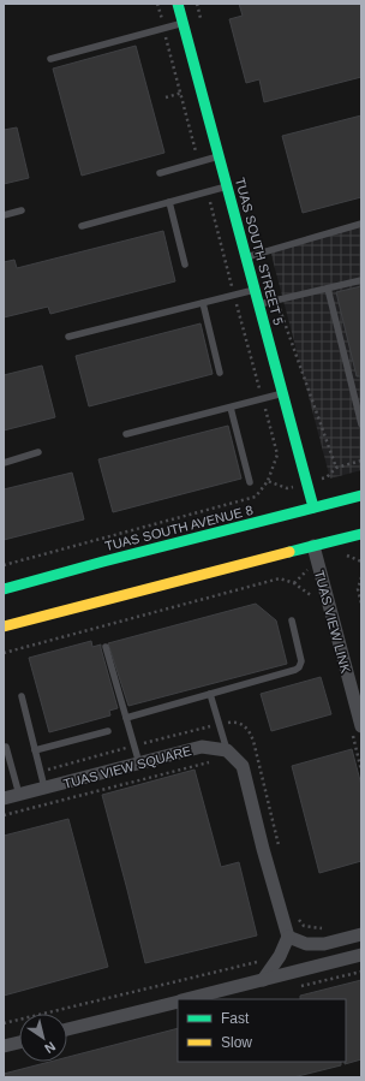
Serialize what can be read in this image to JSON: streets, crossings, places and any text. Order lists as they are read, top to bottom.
{
  "streets": {
    "street": [
      "TUAS SOUTH STREET 5",
      "TUAS SOUTH AVENUE 8",
      "TUAS VIEW LINK",
      "TUAS VIEW SQUARE"
    ]
  },
  "crossings": [
    ["TUAS SOUTH STREET 5", "TUAS SOUTH AVENUE 8"]
  ],
  "legend": ["Fast", "Slow"],
  "north": "bottom right"
}
